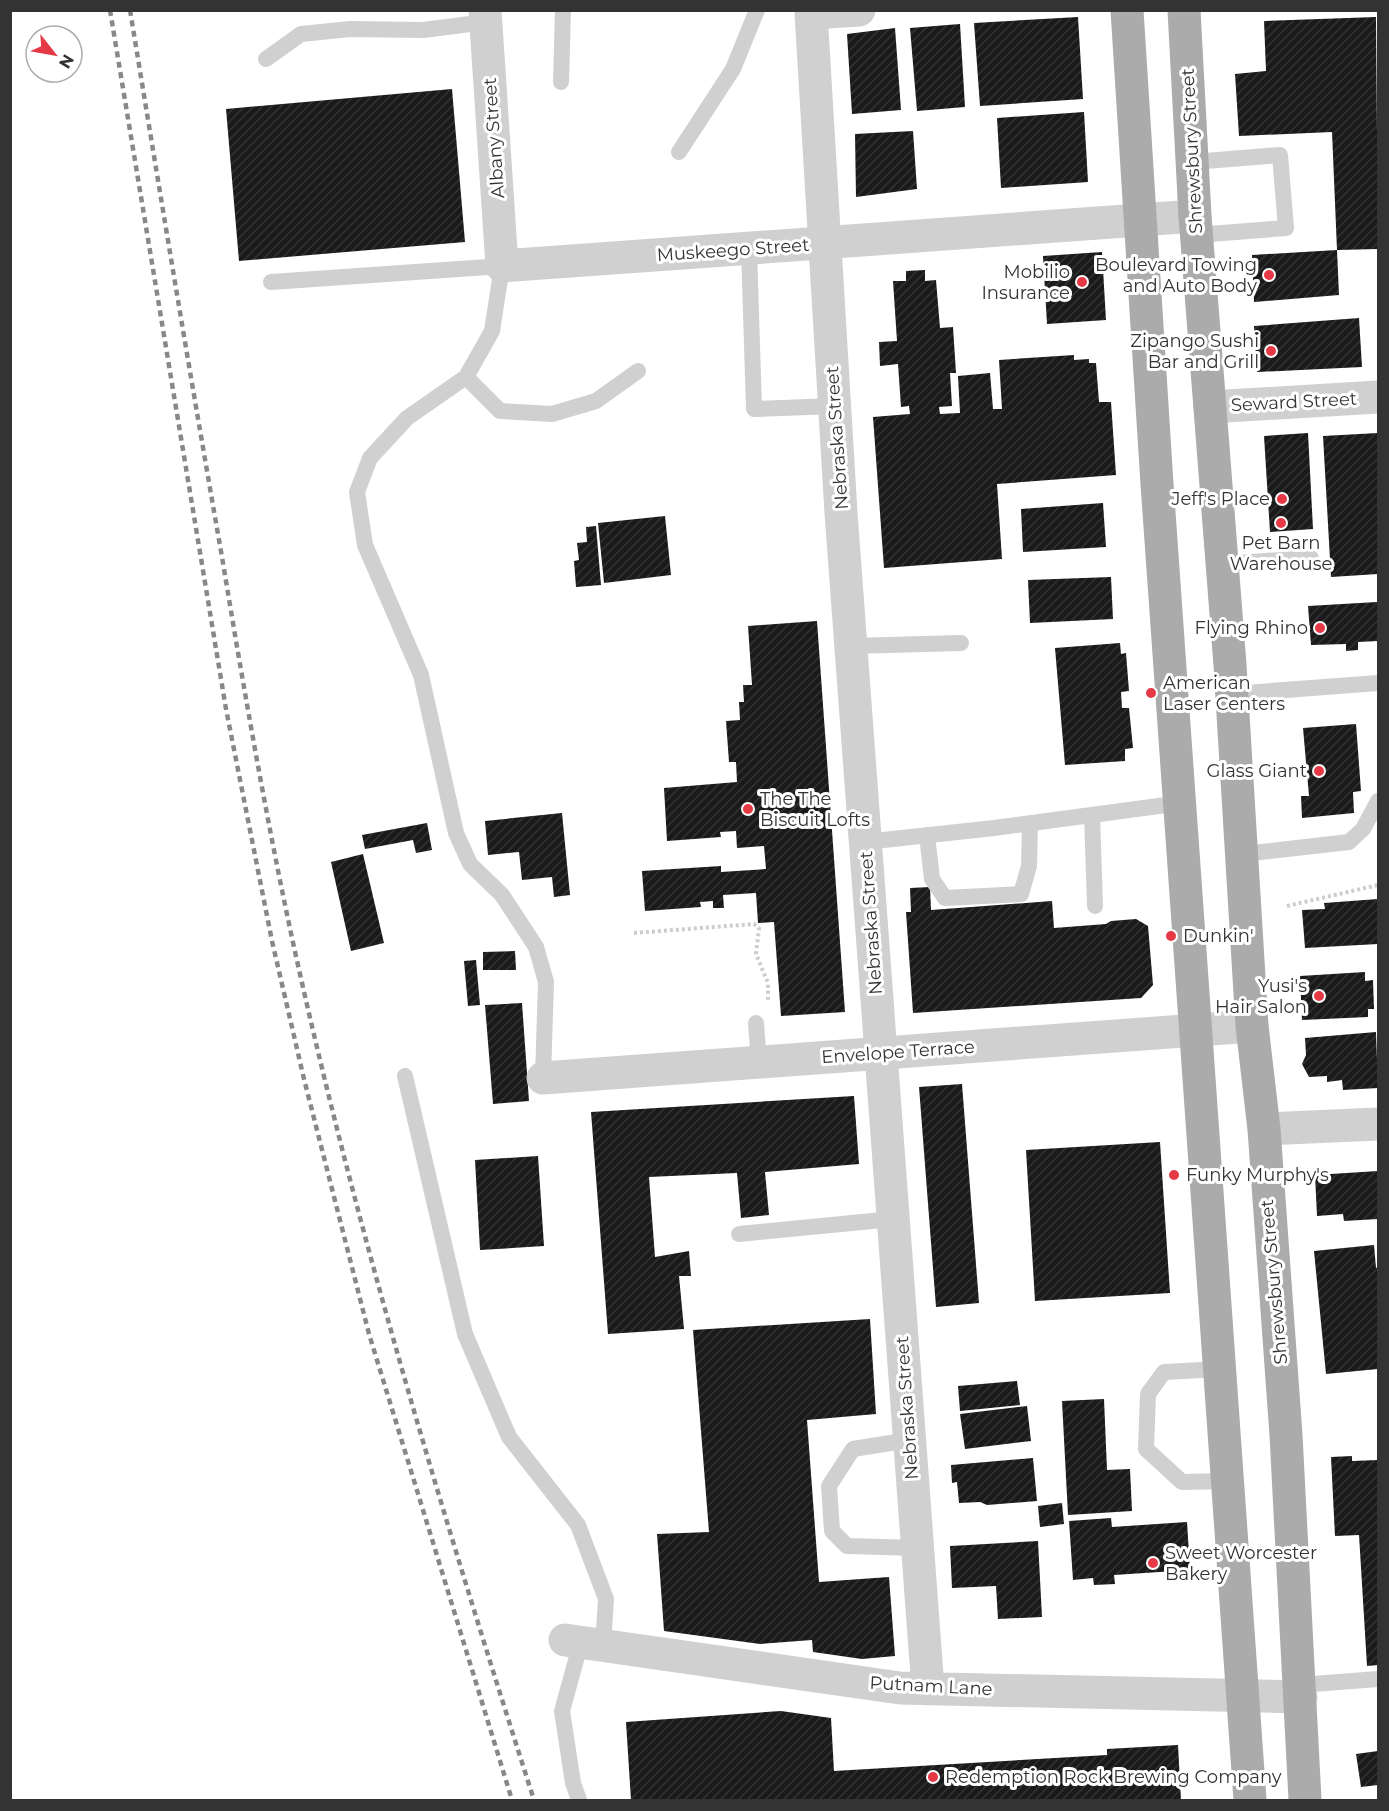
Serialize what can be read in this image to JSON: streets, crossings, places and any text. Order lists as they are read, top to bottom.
{
  "streets": {
    "main road": ["Shrewsbury Street"],
    "street": [
      "Albany Street",
      "Muskeego Street",
      "Seward Street",
      "Nebraska Street",
      "Envelope Terrace",
      "Putnam Lane"
    ]
  },
  "crossings": [
    ["Albany Street", "Muskeego Street"],
    ["Shrewsbury Street", "Muskeego Street"],
    ["Shrewsbury Street", "Seward Street"],
    ["Shrewsbury Street", "Envelope Terrace"],
    ["Shrewsbury Street", "Putnam Lane"],
    ["Muskeego Street", "Nebraska Street"],
    ["Nebraska Street", "Envelope Terrace"],
    ["Nebraska Street", "Putnam Lane"]
  ],
  "places": [
    "Boulevard Towing and Auto Body",
    "Mobilio Insurance",
    "Zipango Sushi Bar and Grill",
    "Jeff's Place",
    "Pet Barn Warehouse",
    "Flying Rhino",
    "American Laser Centers",
    "Glass Giant",
    "The The Biscuit Lofts",
    "Dunkin'",
    "Yusi's Hair Salon",
    "Funky Murphy's",
    "Sweet Worcester Bakery",
    "Redemption Rock Brewing Company"
  ],
  "north": "bottom right"
}
